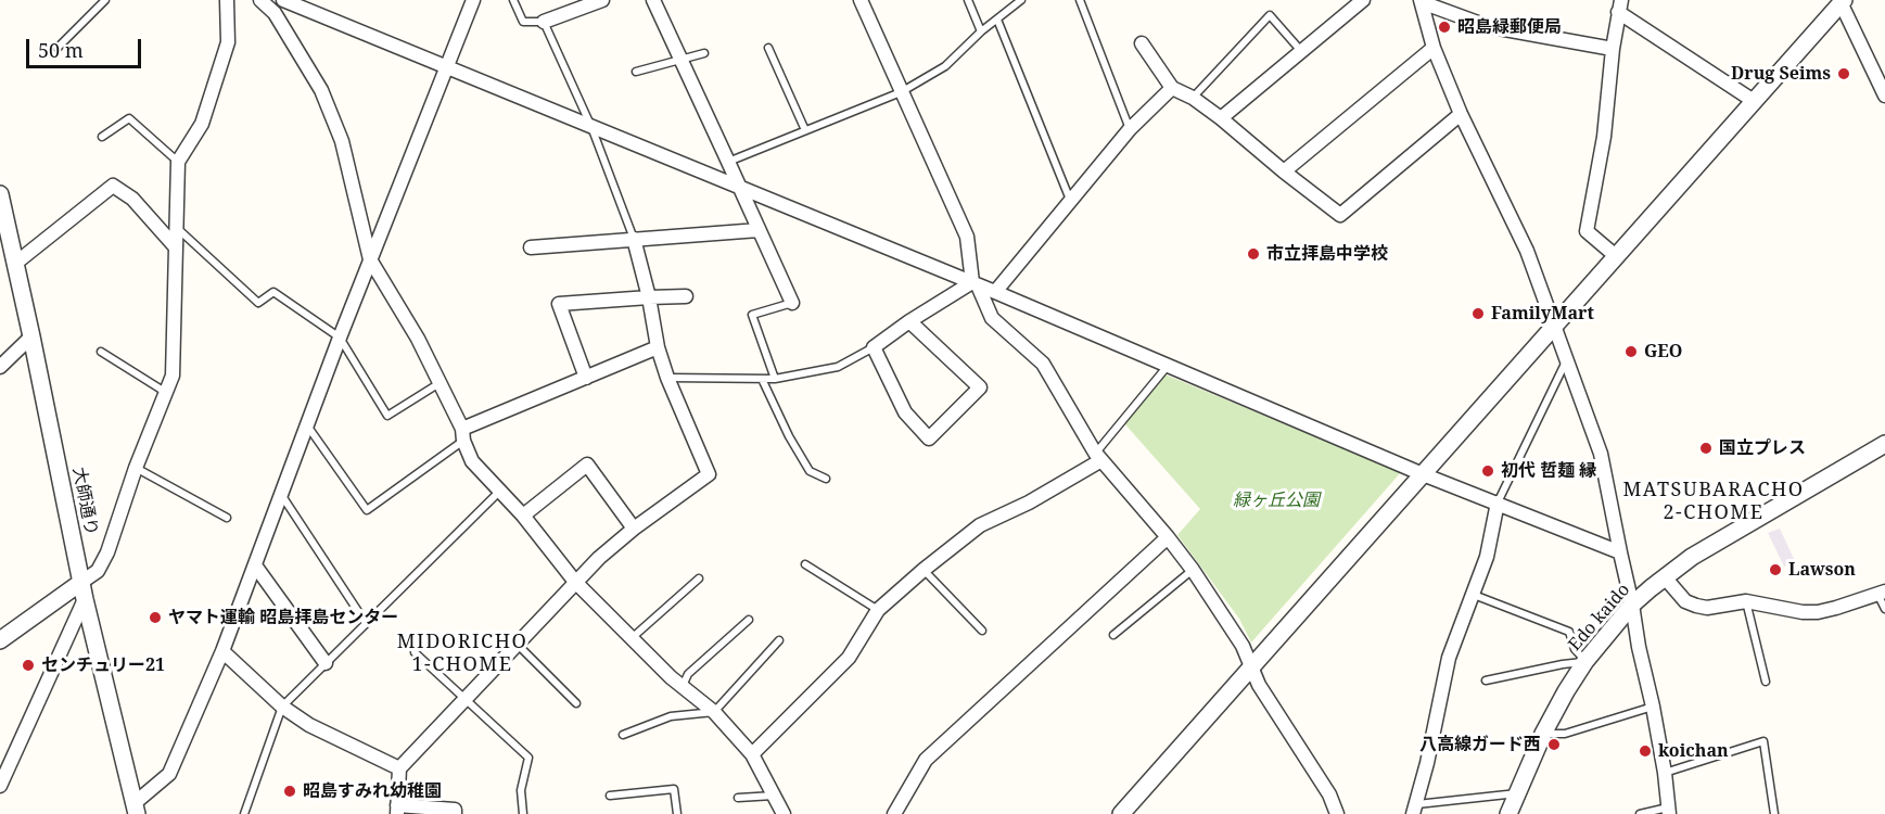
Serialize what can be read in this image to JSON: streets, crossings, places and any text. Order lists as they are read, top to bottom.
{
  "streets": {
    "street": ["大師通り", "Edo kaido"]
  },
  "districts": ["MATSUBARACHO 2-CHOME", "MIDORICHO 1-CHOME"],
  "parks": ["緑ヶ丘公園"],
  "places": [
    "昭島緑郵便局",
    "Drug Seims",
    "市立拝島中学校",
    "FamilyMart",
    "GEO",
    "国立プレス",
    "初代 哲麺 縁",
    "Lawson",
    "ヤマト運輸 昭島拝島センター",
    "センチュリー21",
    "八高線ガード西",
    "koichan",
    "昭島すみれ幼稚園"
  ],
  "scale_bar": "50 m"
}
